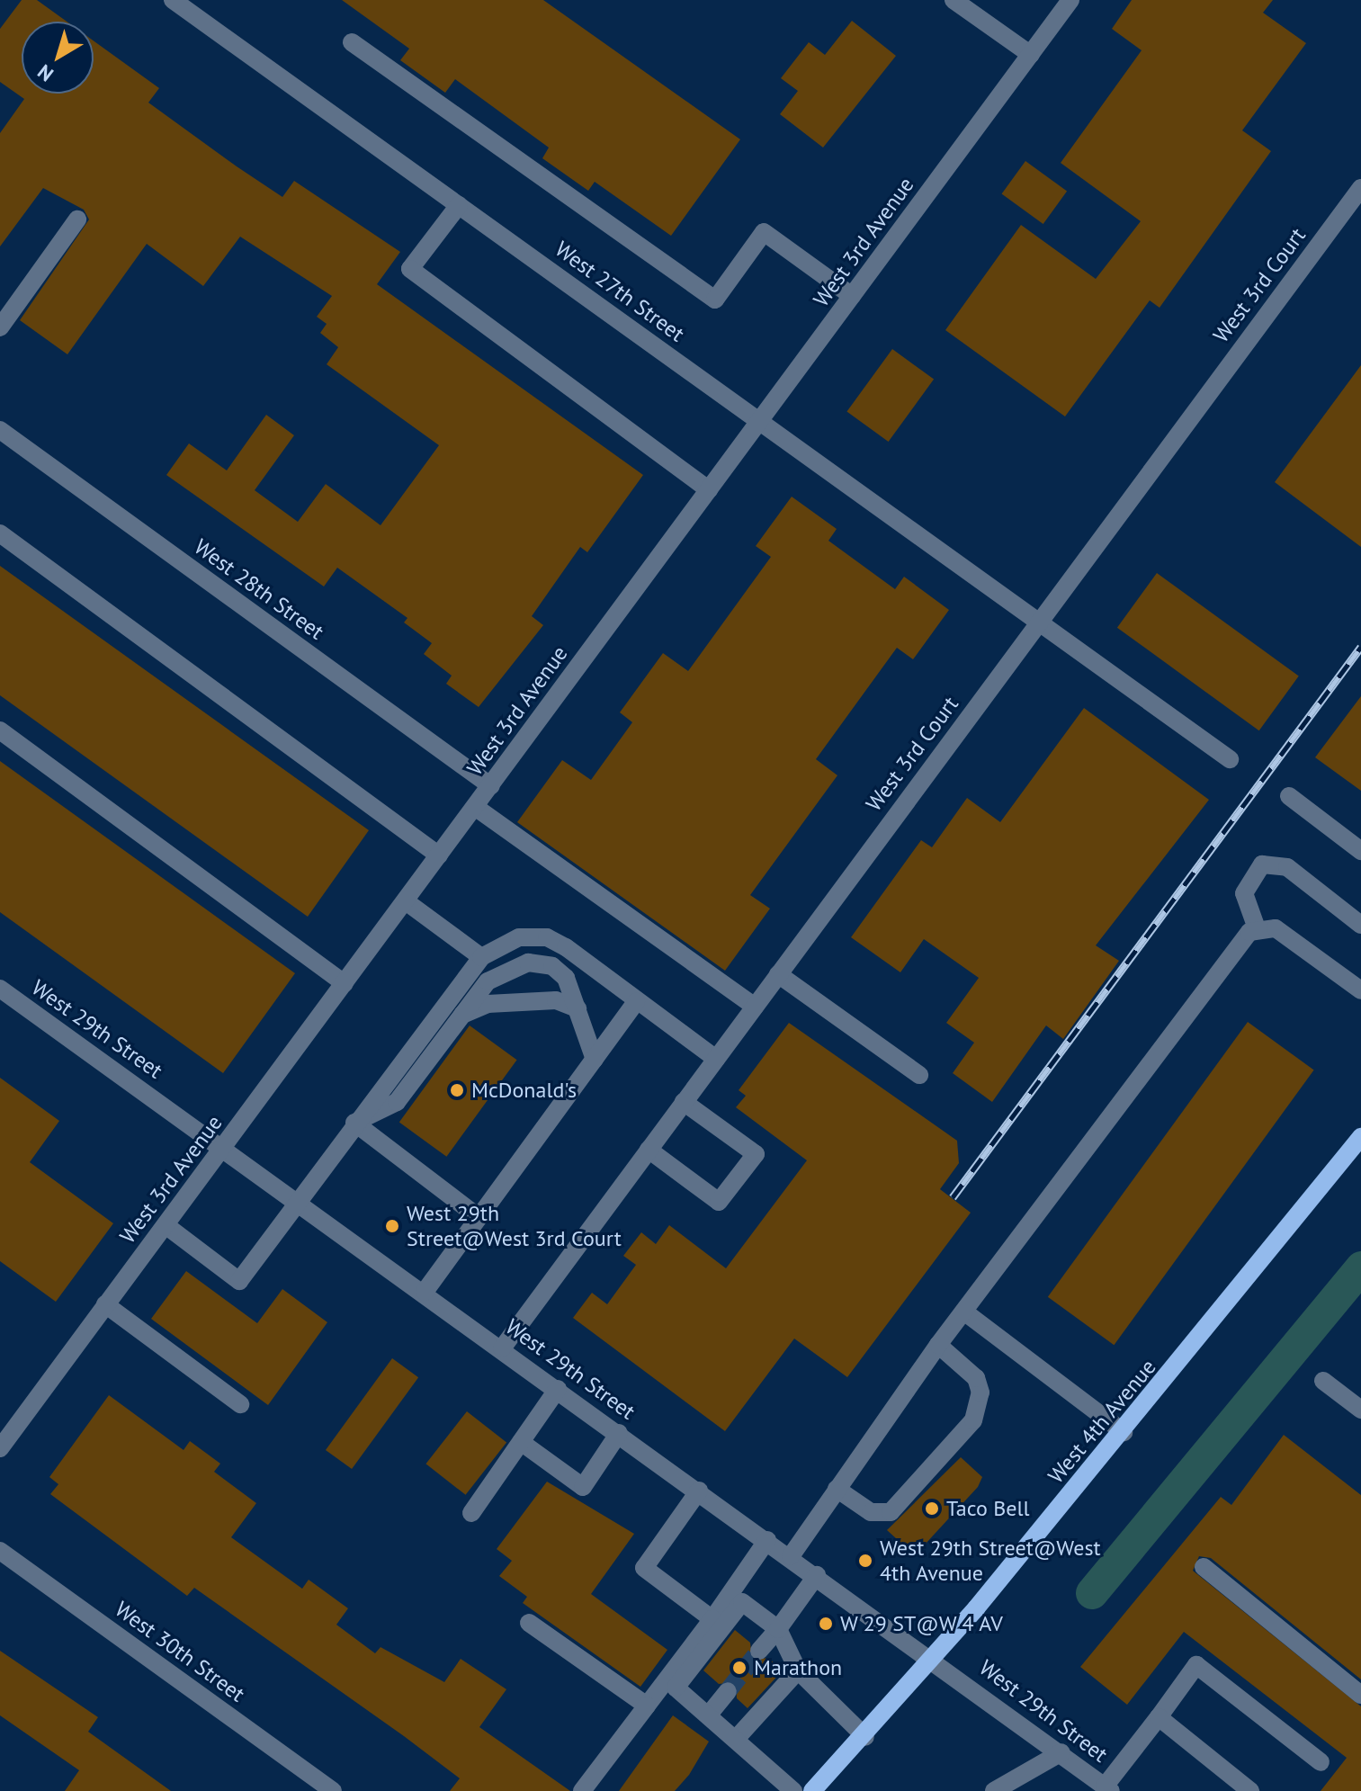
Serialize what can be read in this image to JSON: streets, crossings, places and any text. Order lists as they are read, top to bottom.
{
  "streets": {
    "main road": ["West 4th Avenue"],
    "street": [
      "West 3rd Avenue",
      "West 3rd Court",
      "West 27th Street",
      "West 28th Street",
      "West 29th Street",
      "West 30th Street"
    ]
  },
  "crossings": [
    ["West 3rd Avenue", "West 27th Street"],
    ["West 3rd Avenue", "West 28th Street"],
    ["West 3rd Avenue", "West 29th Street"],
    ["West 3rd Court", "West 27th Street"],
    ["West 3rd Court", "West 29th Street"],
    ["West 29th Street", "West 4th Avenue"]
  ],
  "places": [
    "McDonald's",
    "West 29th Street@West 3rd Court",
    "Taco Bell",
    "West 29th Street@West 4th Avenue",
    "W 29 ST@W 4 AV",
    "Marathon"
  ],
  "north": "bottom left"
}
